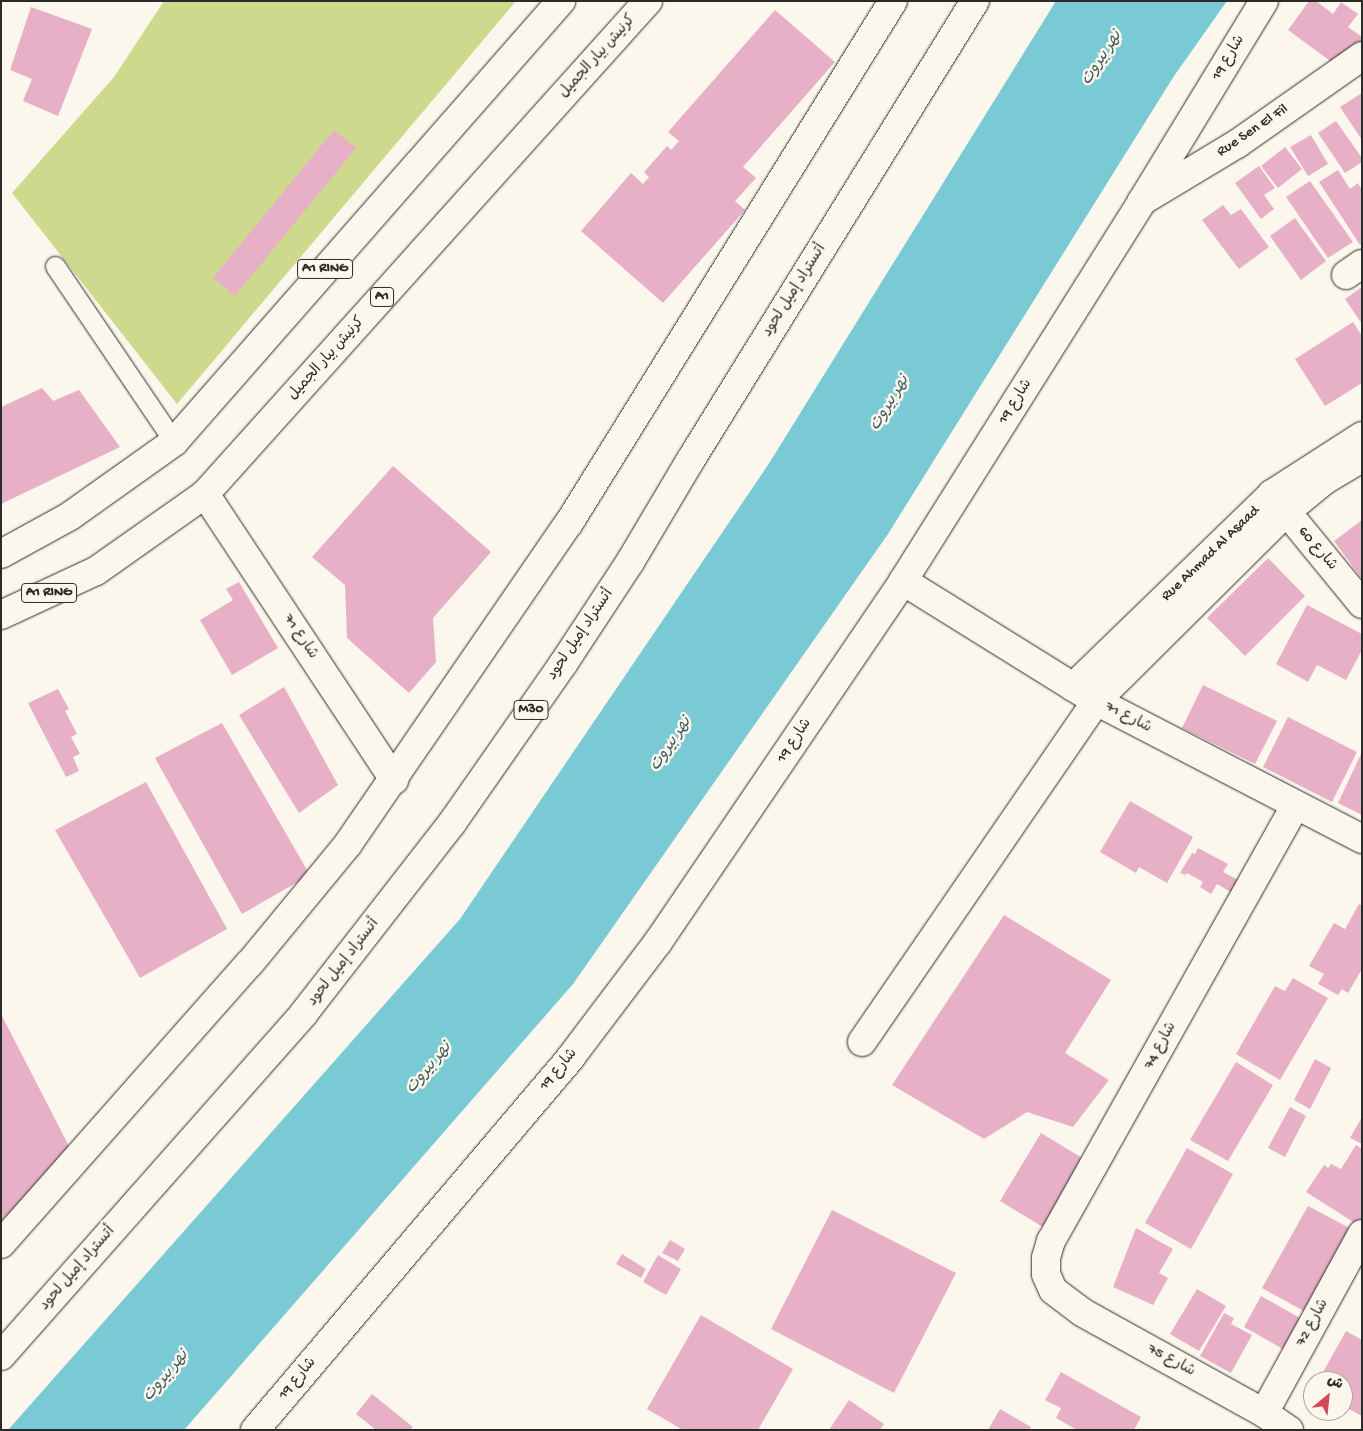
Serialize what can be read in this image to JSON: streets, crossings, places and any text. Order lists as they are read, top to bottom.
{
  "streets": {
    "main road": [
      "كرنيش بيار الجميل",
      "شارع 19",
      "Rue Sen El Fil",
      "A1 RING",
      "أتستراد إميل لحود",
      "A1",
      "شارع 60",
      "Rue Ahmad Al Asaad",
      "شارع 71",
      "M30",
      "شارع 74",
      "شارع 72",
      "شارع 75"
    ]
  },
  "crossings": [
    ["كرنيش بيار الجميل", "شارع 71"],
    ["شارع 19", "Rue Sen El Fil"],
    ["شارع 19", "شارع 71"],
    ["شارع 60", "Rue Ahmad Al Asaad"],
    ["Rue Ahmad Al Asaad", "شارع 71"],
    ["شارع 71", "شارع 74"],
    ["شارع 74", "شارع 75"],
    ["شارع 72", "شارع 75"]
  ],
  "water": ["نهر بيروت"],
  "north": "top right"
}
